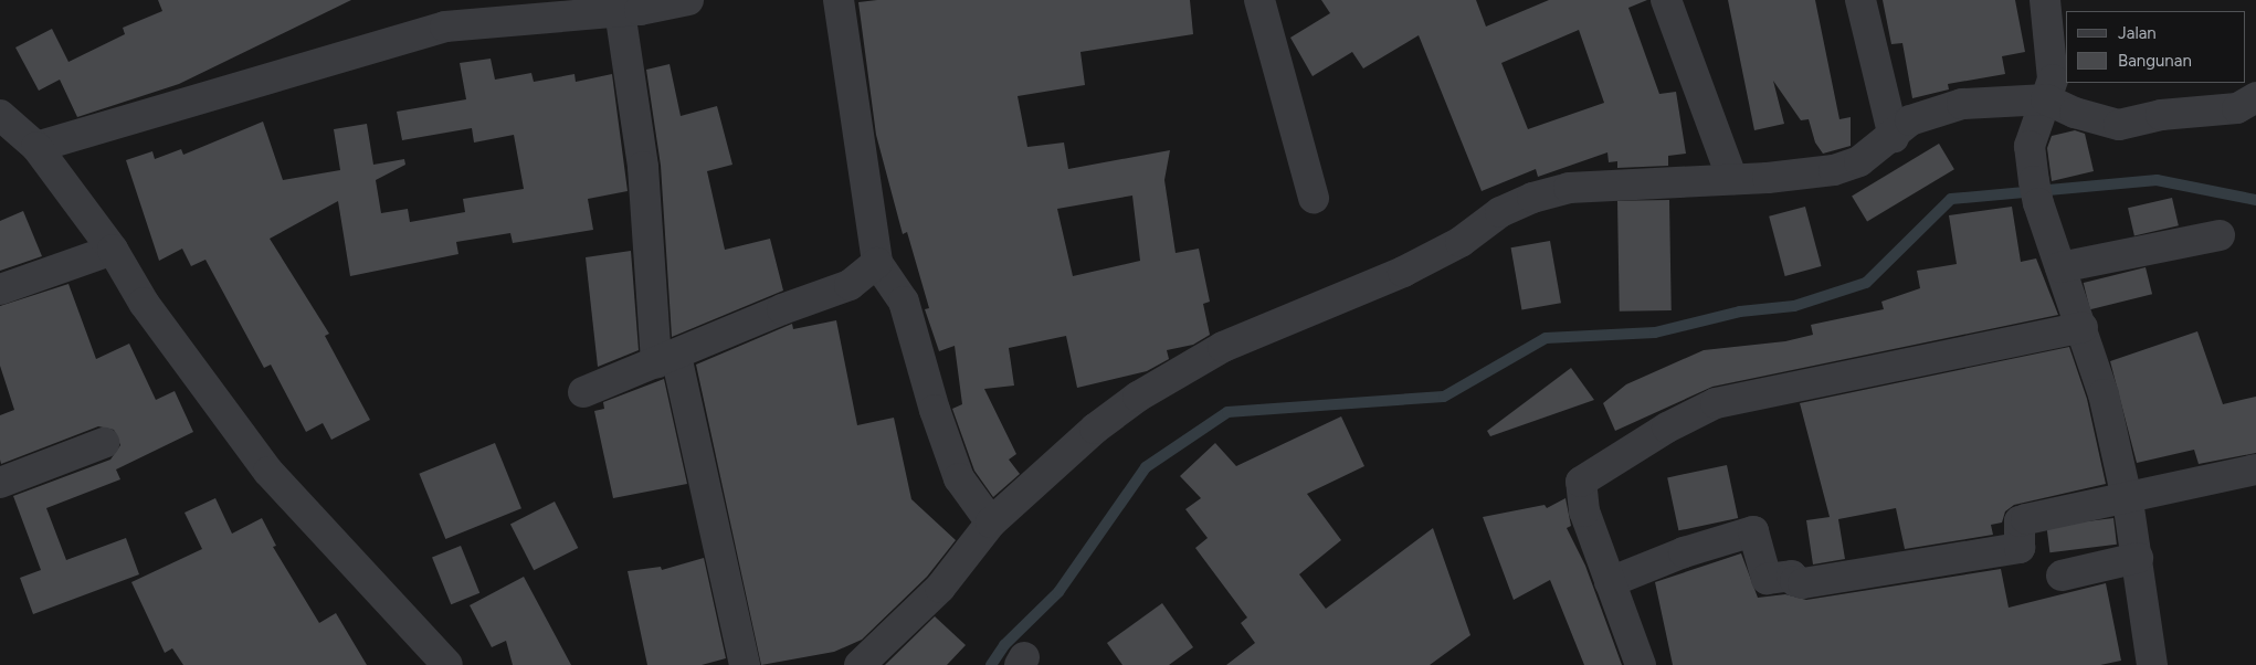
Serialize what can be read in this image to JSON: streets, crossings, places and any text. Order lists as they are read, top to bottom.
{
  "legend": ["Jalan", "Bangunan"]
}
